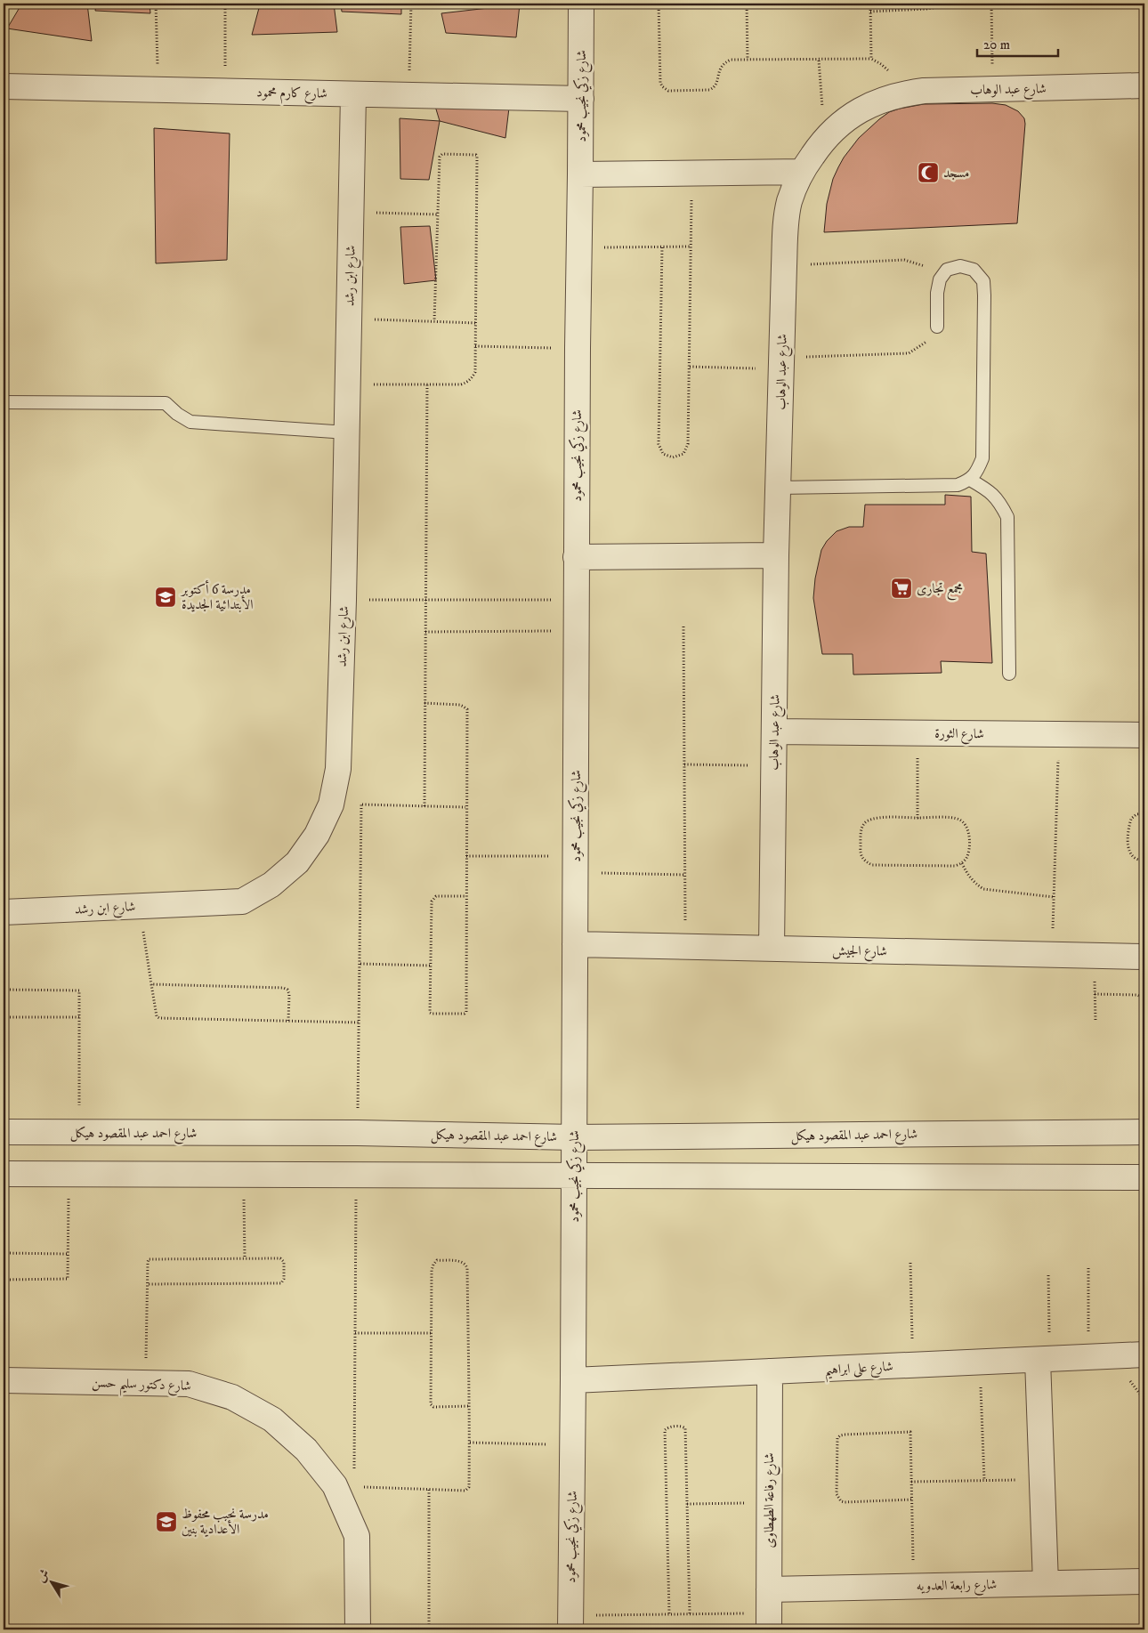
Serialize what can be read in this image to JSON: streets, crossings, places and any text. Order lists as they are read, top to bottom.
{
  "streets": {
    "street": [
      "شارع عبد الوهاب",
      "شارع كارم محمود",
      "شارع زكي نجيب محمود",
      "شارع ابن رشد",
      "شارع الثورة",
      "شارع الجيش",
      "شارع احمد عبد المقصود هيكل",
      "شارع على ابراهيم",
      "شارع دكتور سليم حسن",
      "شارع رفاعة الطهطاوى",
      "شارع رابعة العدويه"
    ]
  },
  "crossings": [
    ["شارع عبد الوهاب", "شارع الثورة"],
    ["شارع عبد الوهاب", "شارع الجيش"],
    ["شارع كارم محمود", "شارع زكي نجيب محمود"],
    ["شارع كارم محمود", "شارع ابن رشد"],
    ["شارع زكي نجيب محمود", "شارع الجيش"],
    ["شارع زكي نجيب محمود", "شارع احمد عبد المقصود هيكل"],
    ["شارع زكي نجيب محمود", "شارع على ابراهيم"],
    ["شارع على ابراهيم", "شارع رفاعة الطهطاوى"],
    ["شارع رفاعة الطهطاوى", "شارع رابعة العدويه"]
  ],
  "places": {
    "mosque": ["مسجد"],
    "supermarket": ["مجمع تجارى"],
    "school or university": ["مدرسة 6 أكتوبر الأبتدائية الجديدة", "مدرسة نجيب محفوظ الأعدادية بنين"]
  },
  "scale_bar": "20 m",
  "north": "top left"
}
